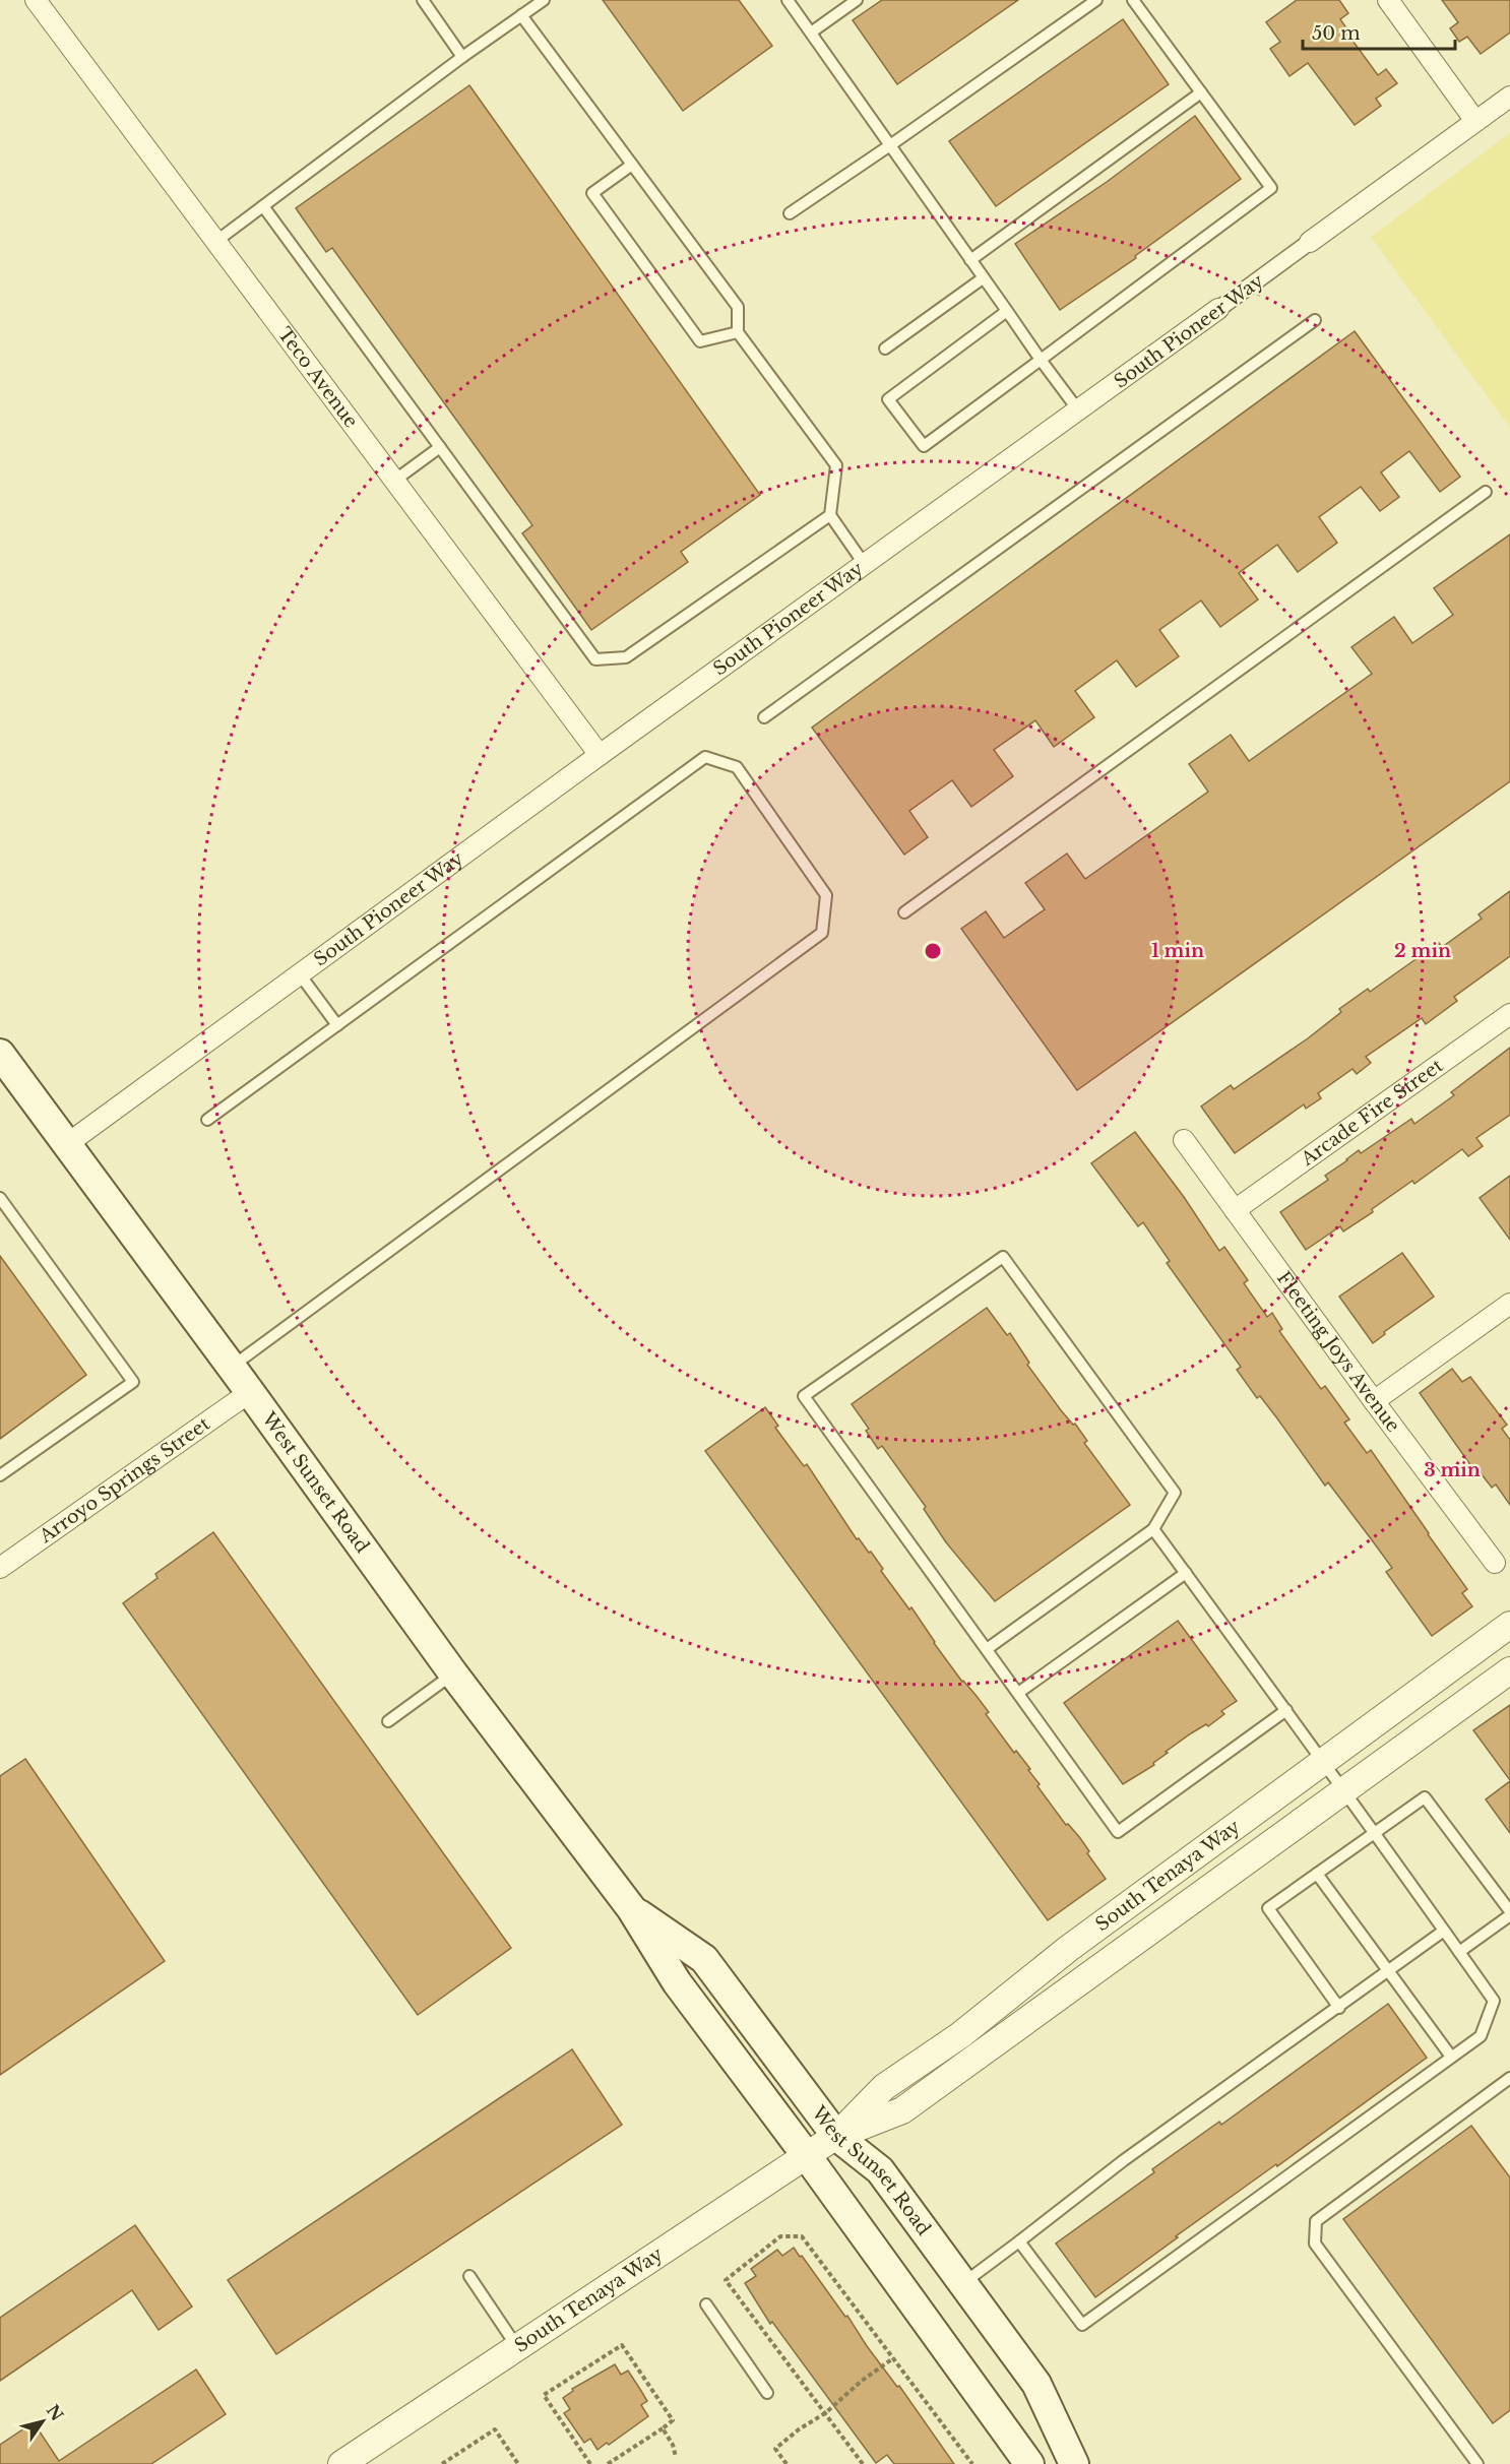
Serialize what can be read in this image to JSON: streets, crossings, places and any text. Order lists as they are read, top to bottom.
{
  "streets": {
    "main road": ["West Sunset Road"],
    "street": [
      "South Pioneer Way",
      "Teco Avenue",
      "Arcade Fire Street",
      "Fleeting Joys Avenue",
      "Arroyo Springs Street",
      "South Tenaya Way"
    ]
  },
  "crossings": [
    ["South Pioneer Way", "Teco Avenue"],
    ["South Pioneer Way", "West Sunset Road"],
    ["Arcade Fire Street", "Fleeting Joys Avenue"],
    ["Arroyo Springs Street", "West Sunset Road"],
    ["West Sunset Road", "South Tenaya Way"]
  ],
  "scale_bar": "50 m",
  "north": "top right",
  "rings": ["1 min", "2 min", "3 min"]
}
